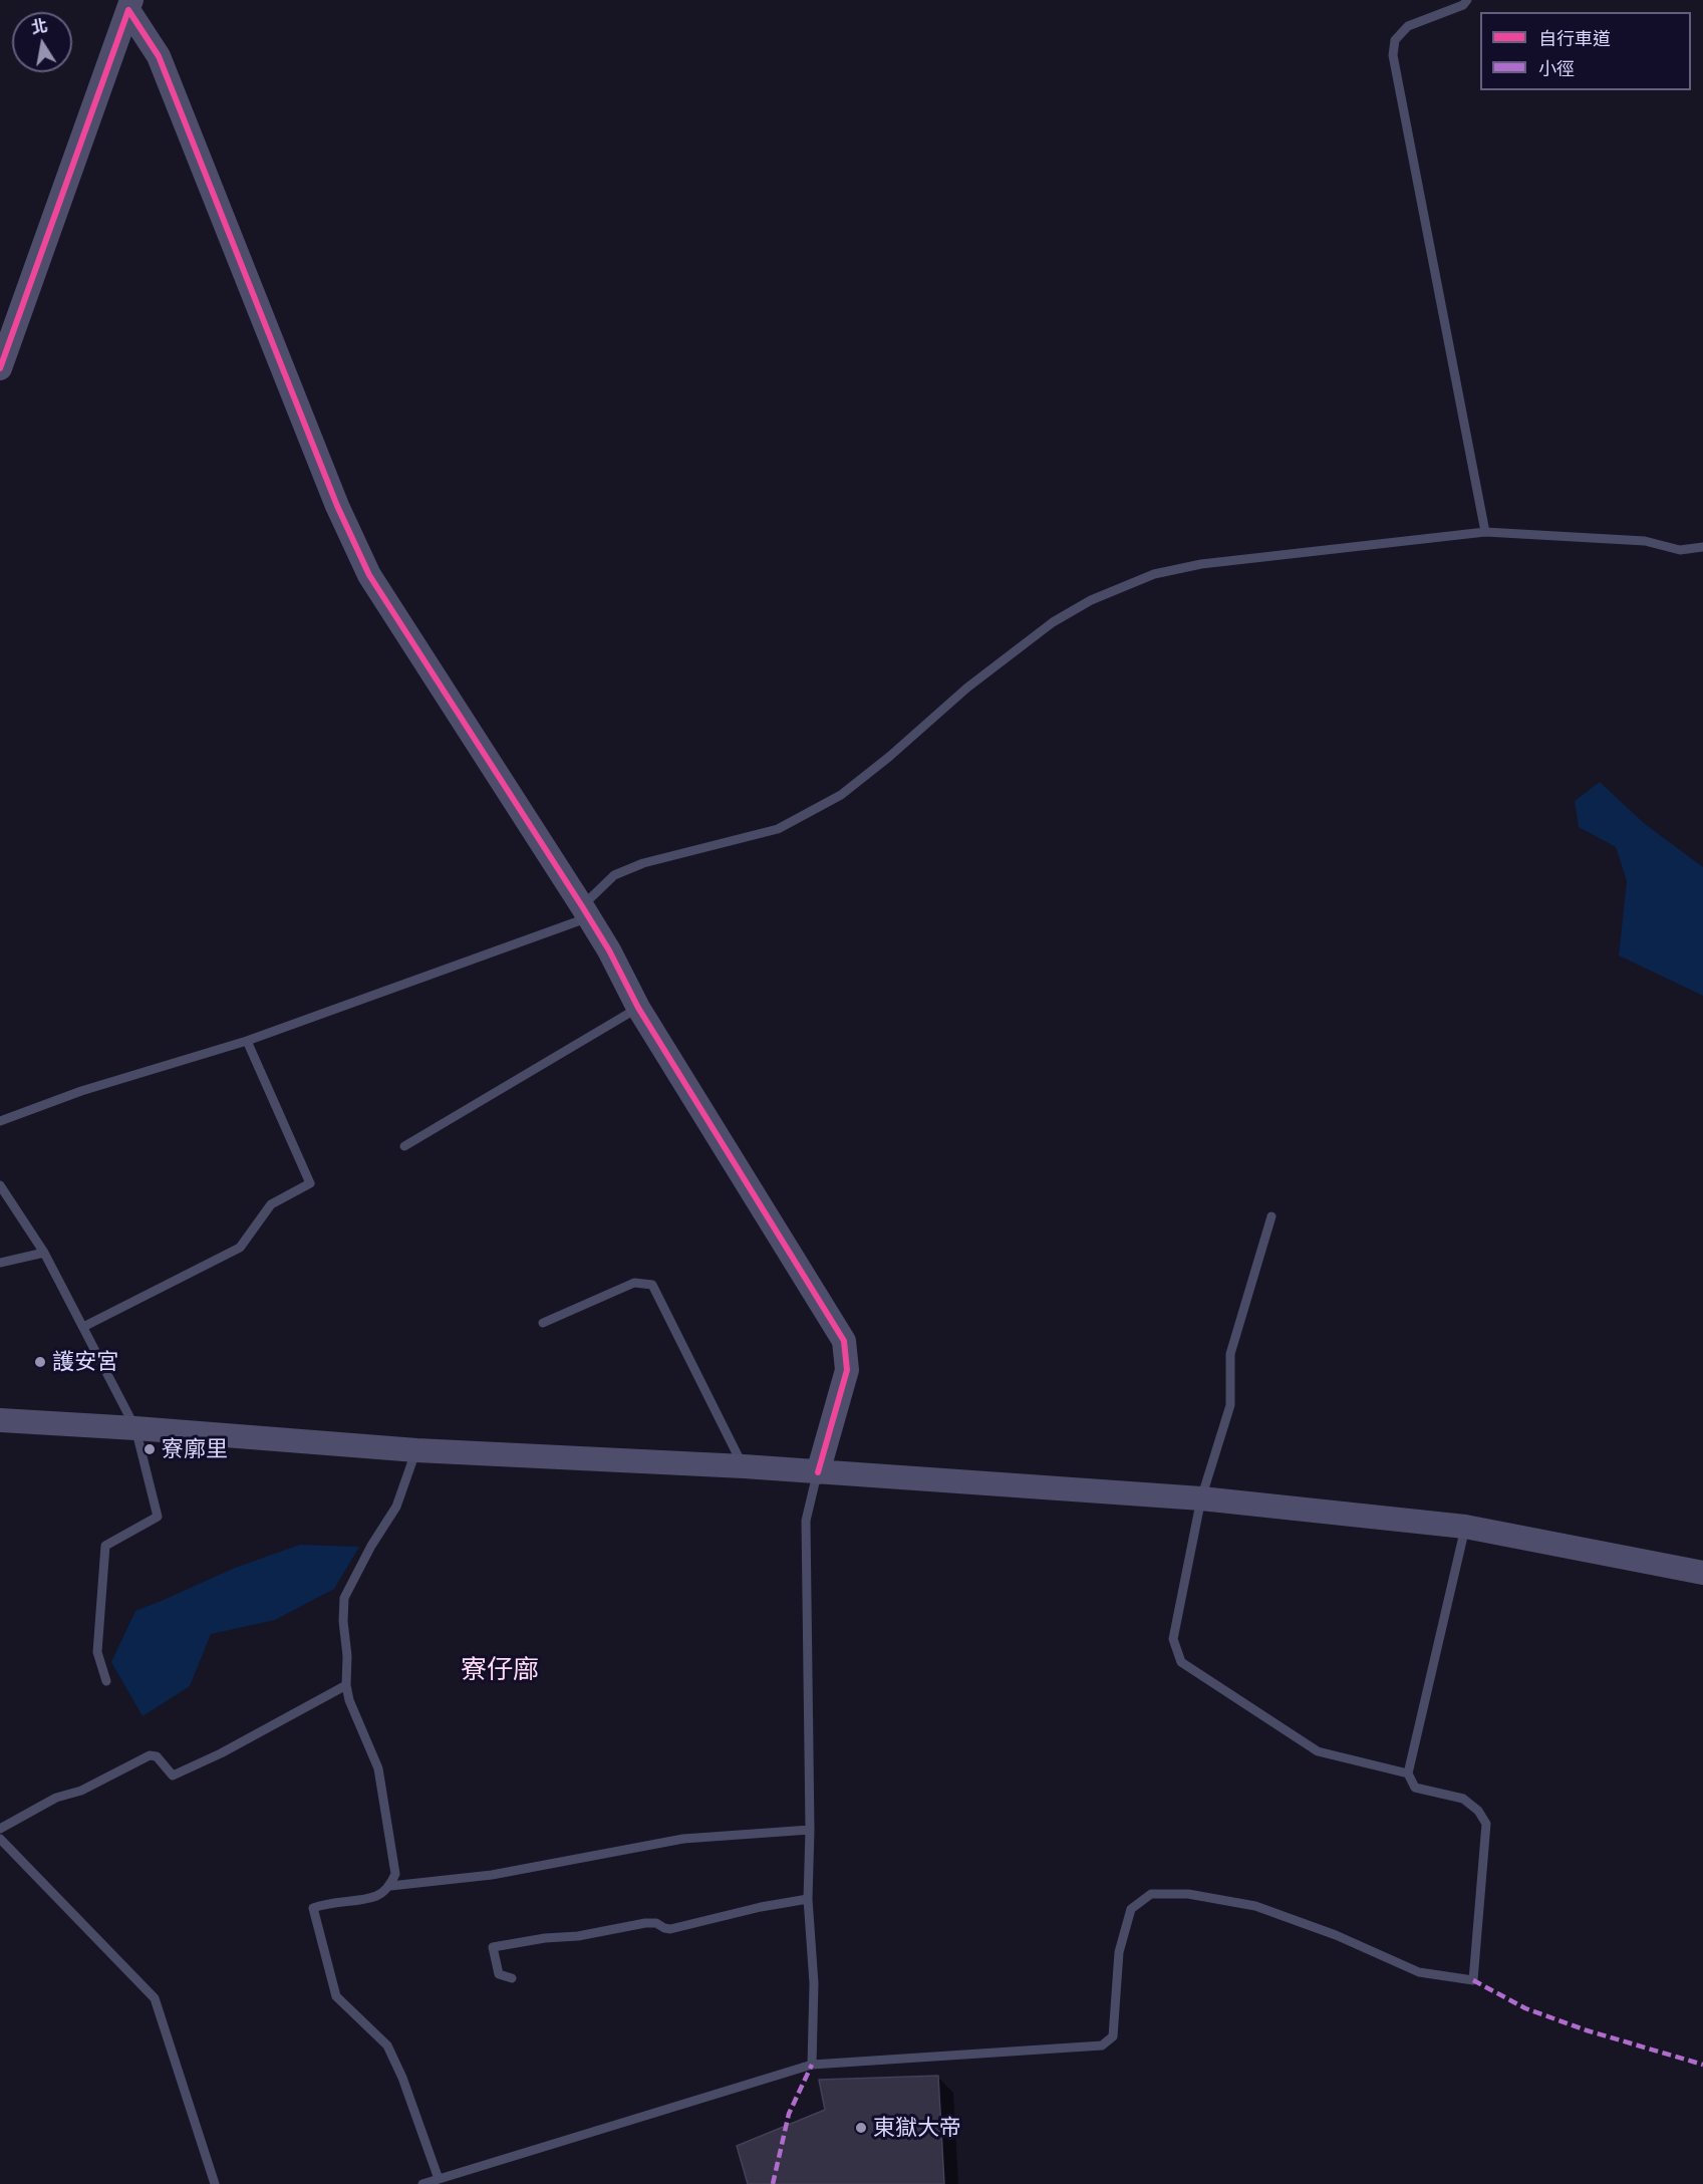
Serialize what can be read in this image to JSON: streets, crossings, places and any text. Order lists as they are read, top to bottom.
{
  "districts": ["寮仔廍"],
  "places": ["護安宮", "寮廓里", "東獄大帝"],
  "legend": ["自行車道", "小徑"],
  "north": "top"
}
